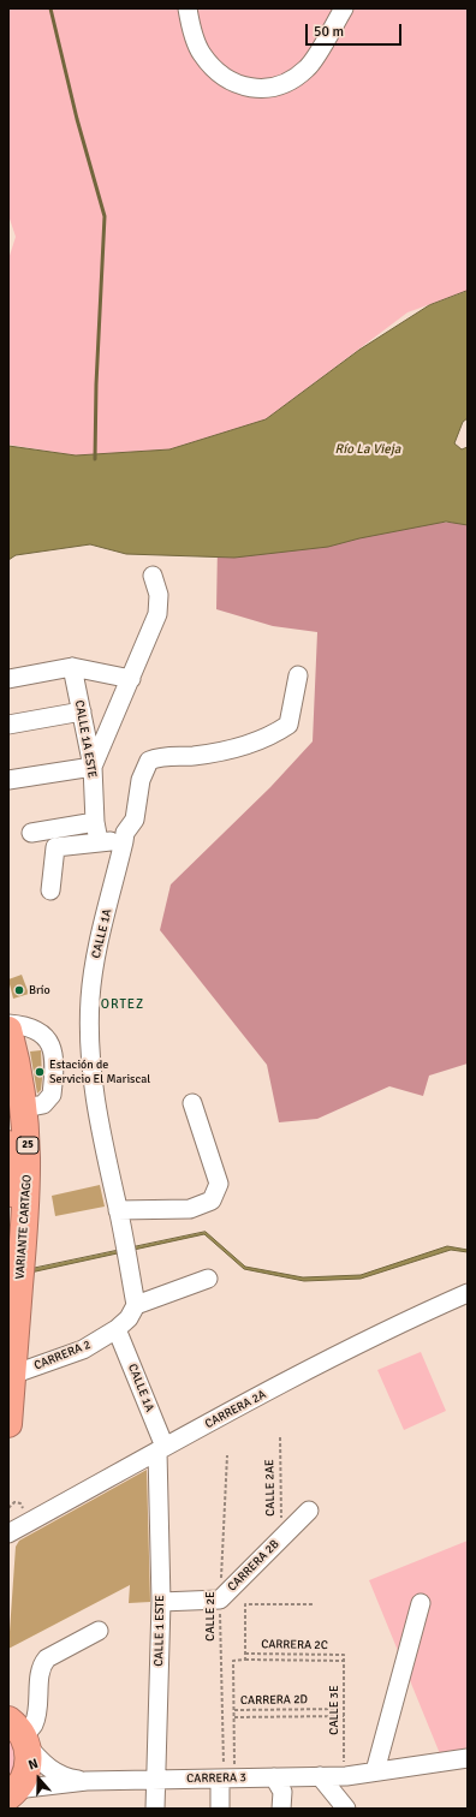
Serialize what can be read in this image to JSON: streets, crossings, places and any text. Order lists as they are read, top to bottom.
{
  "streets": {
    "highway": ["25", "VARIANTE CARTAGO"],
    "street": [
      "CALLE 1A ESTE",
      "CALLE 1A",
      "CARRERA 2",
      "CARRERA 2A",
      "CARRERA 2B",
      "CALLE 1 ESTE",
      "CARRERA 3"
    ],
    "path": [
      "CALLE 2AE",
      "CALLE 2E",
      "CARRERA 2C",
      "CARRERA 2D",
      "CALLE 3E"
    ]
  },
  "crossings": [
    ["CALLE 1A", "CARRERA 2"],
    ["CALLE 1A", "CARRERA 2A"],
    ["CALLE 1A", "CALLE 1 ESTE"],
    ["VARIANTE CARTAGO", "CARRERA 2"],
    ["CARRERA 2A", "CALLE 1 ESTE"],
    ["CALLE 2AE", "CARRERA 2B"],
    ["CARRERA 2B", "CALLE 2E"],
    ["CARRERA 2B", "CALLE 1 ESTE"],
    ["CARRERA 2B", "CARRERA 2C"],
    ["CALLE 2E", "CARRERA 3"],
    ["CALLE 1 ESTE", "CARRERA 3"],
    ["CARRERA 2C", "CALLE 3E"],
    ["CARRERA 2D", "CALLE 3E"],
    ["CALLE 3E", "CARRERA 3"]
  ],
  "districts": ["ORTEZ"],
  "water": ["Río La Vieja"],
  "places": ["Brío", "Estación de Servicio El Mariscal"],
  "scale_bar": "50 m",
  "north": "top"
}
